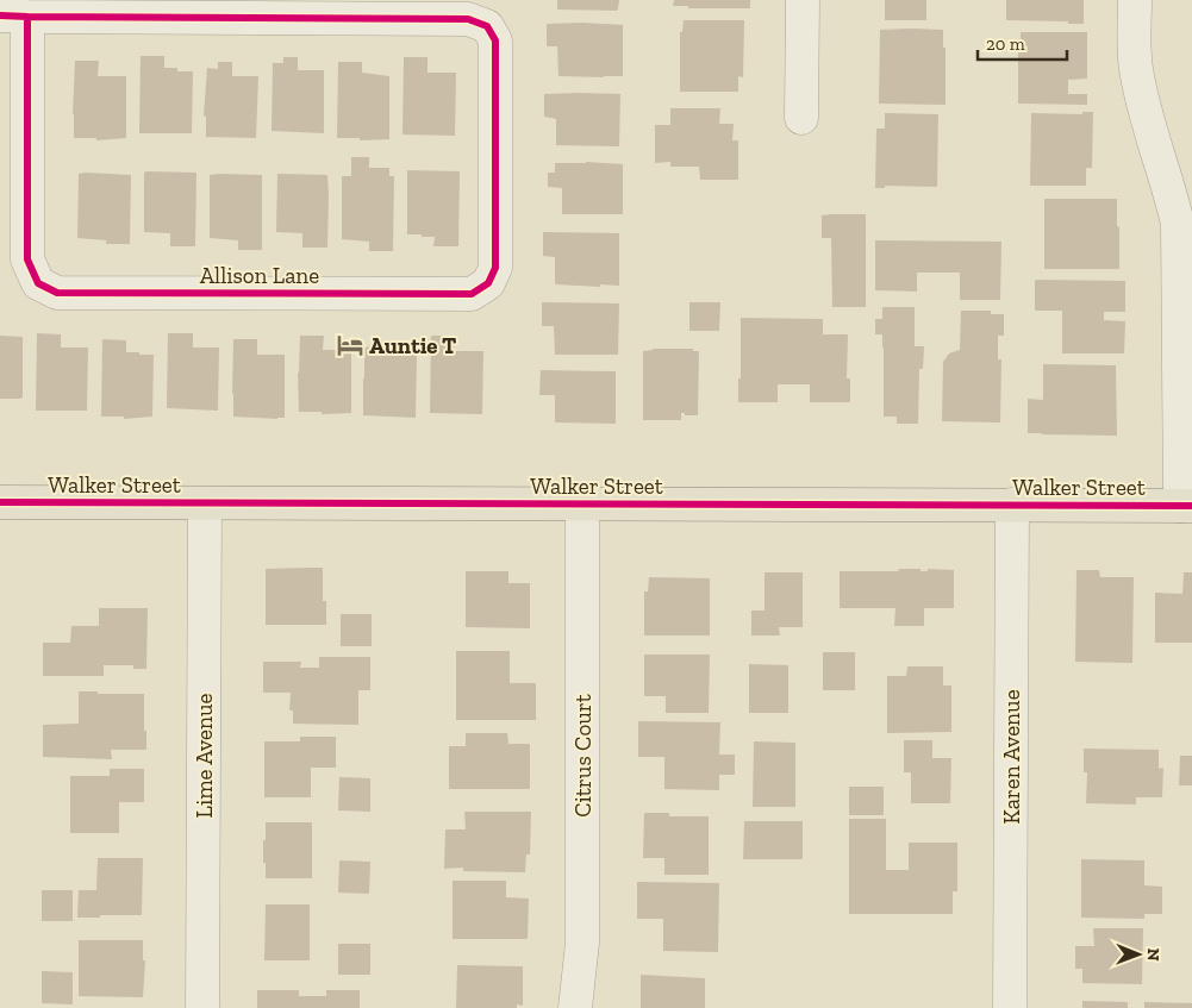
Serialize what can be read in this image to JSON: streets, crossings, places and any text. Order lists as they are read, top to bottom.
{
  "streets": {
    "main road": ["Walker Street"],
    "street": [
      "Allison Lane",
      "Lime Avenue",
      "Citrus Court",
      "Karen Avenue"
    ]
  },
  "crossings": [
    ["Walker Street", "Lime Avenue"],
    ["Walker Street", "Citrus Court"],
    ["Walker Street", "Karen Avenue"]
  ],
  "places": {
    "hotel": ["Auntie T"]
  },
  "scale_bar": "20 m",
  "north": "right"
}
